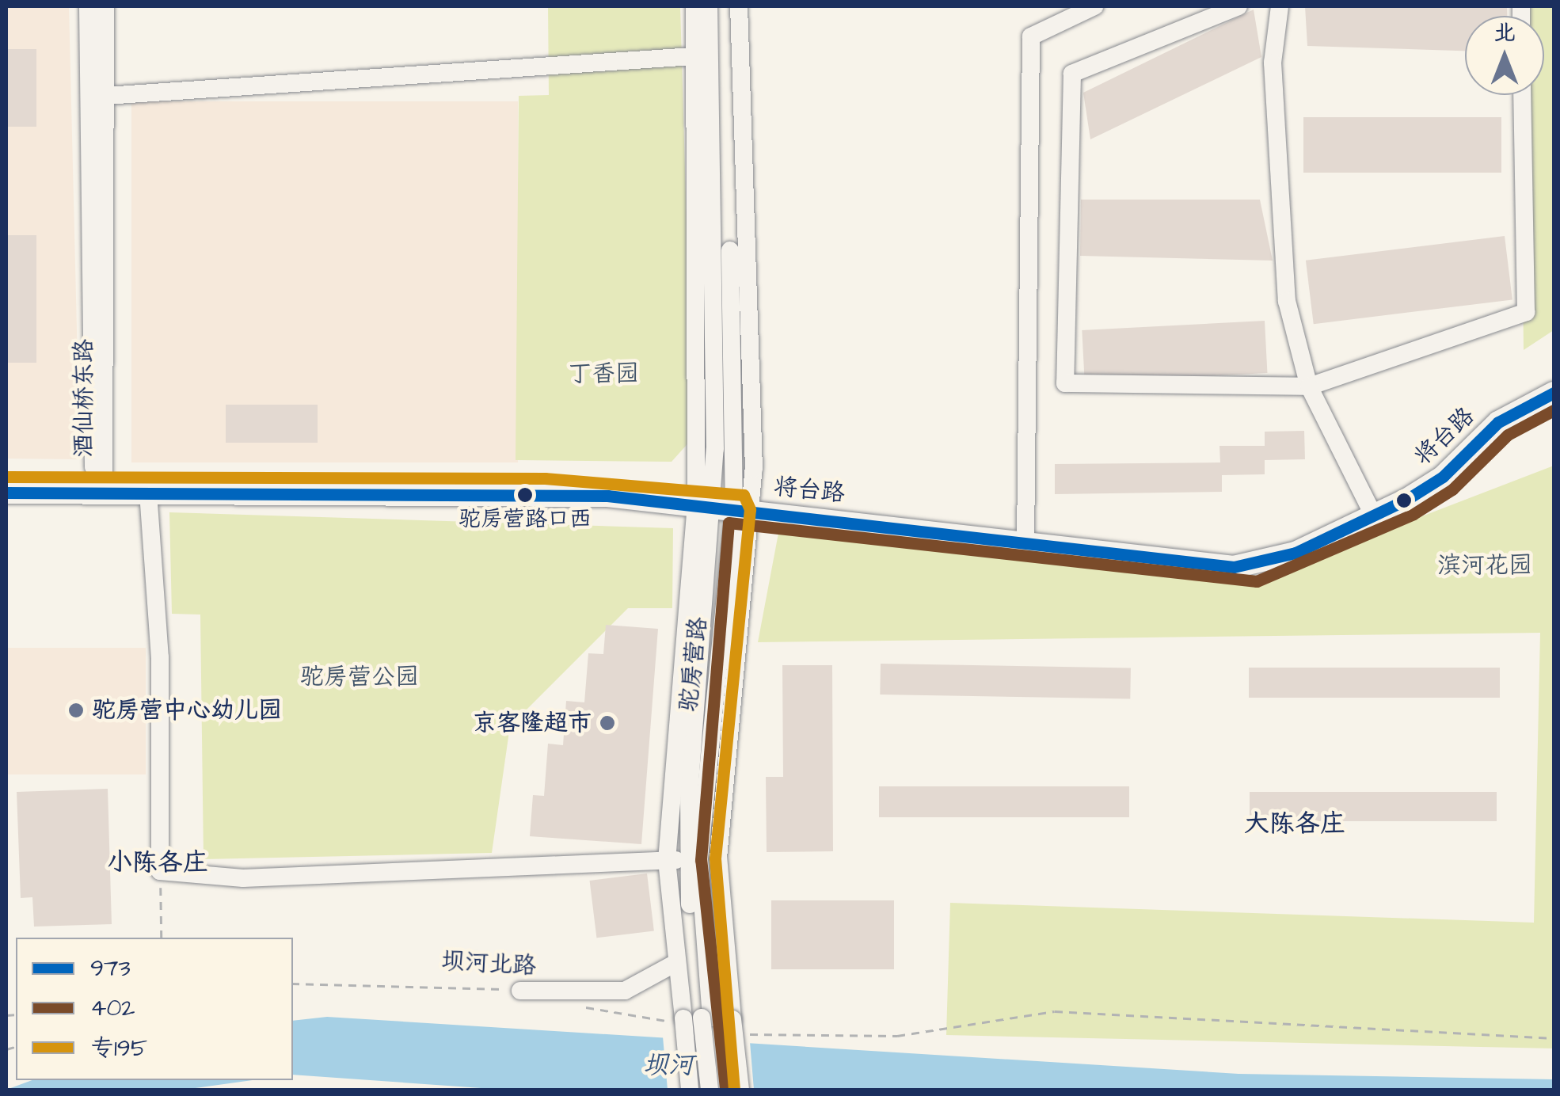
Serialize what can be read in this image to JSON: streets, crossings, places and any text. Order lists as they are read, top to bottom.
{
  "streets": {
    "main road": ["将台路"],
    "street": ["酒仙桥东路", "驼房营路", "坝河北路"]
  },
  "crossings": [
    ["酒仙桥东路", "将台路"],
    ["将台路", "驼房营路"]
  ],
  "districts": ["大陈各庄", "小陈各庄"],
  "water": ["坝河"],
  "parks": ["丁香园", "滨河花园", "驼房营公园"],
  "places": ["驼房营路口西", "驼房营中心幼儿园", "京客隆超市"],
  "lines": ["transit line 973", "transit line 402", "transit line 专195"],
  "legend": ["973", "402", "专195"],
  "north": "top"
}
